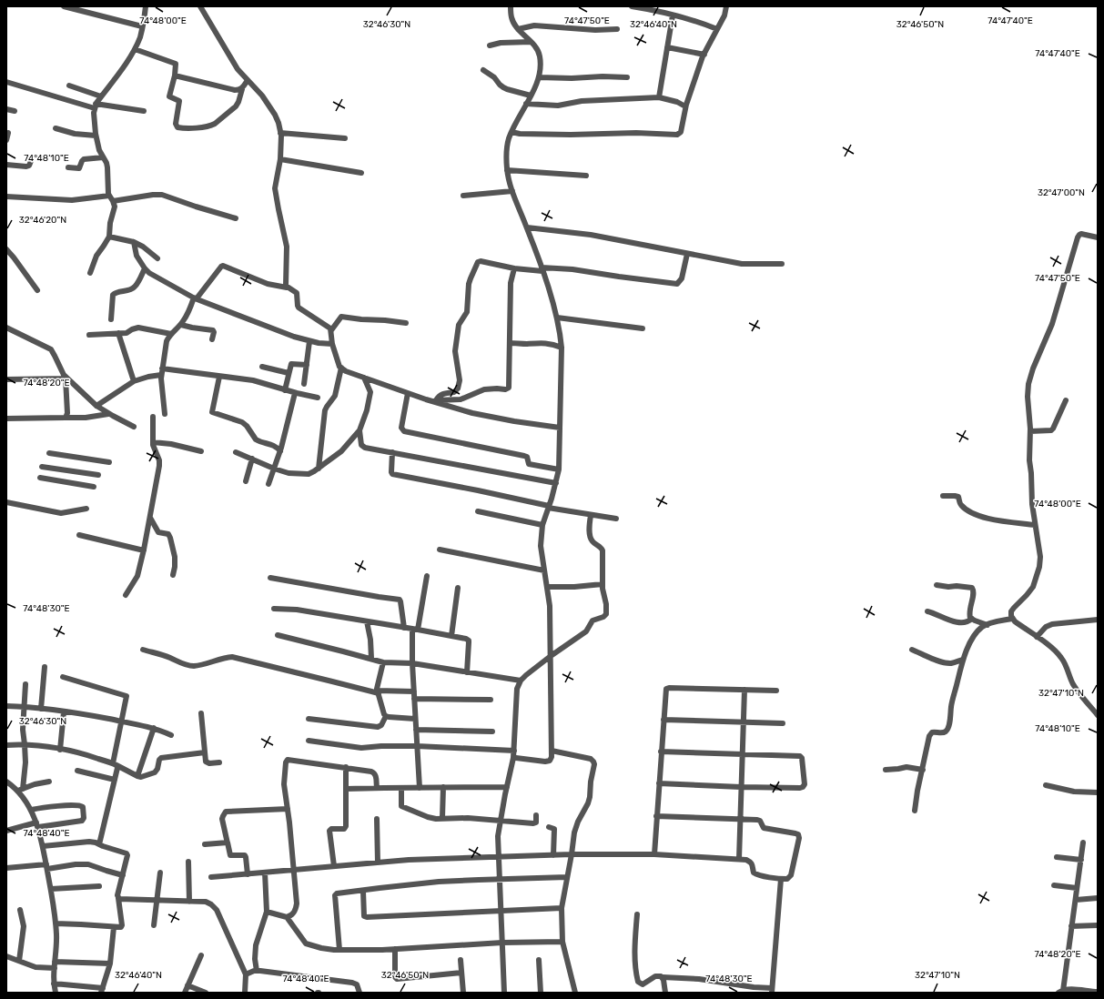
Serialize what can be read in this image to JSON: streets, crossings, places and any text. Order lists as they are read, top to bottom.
{
  "coordinates": [
    "74°48'00\"E",
    "74°47'50\"E",
    "74°47'40\"E",
    "32°46'30\"N",
    "32°46'40\"N",
    "32°46'50\"N",
    "74°48'10\"E",
    "32°47'00\"N",
    "32°46'20\"N",
    "74°48'20\"E",
    "74°48'30\"E",
    "32°47'10\"N",
    "74°48'40\"E"
  ]
}
